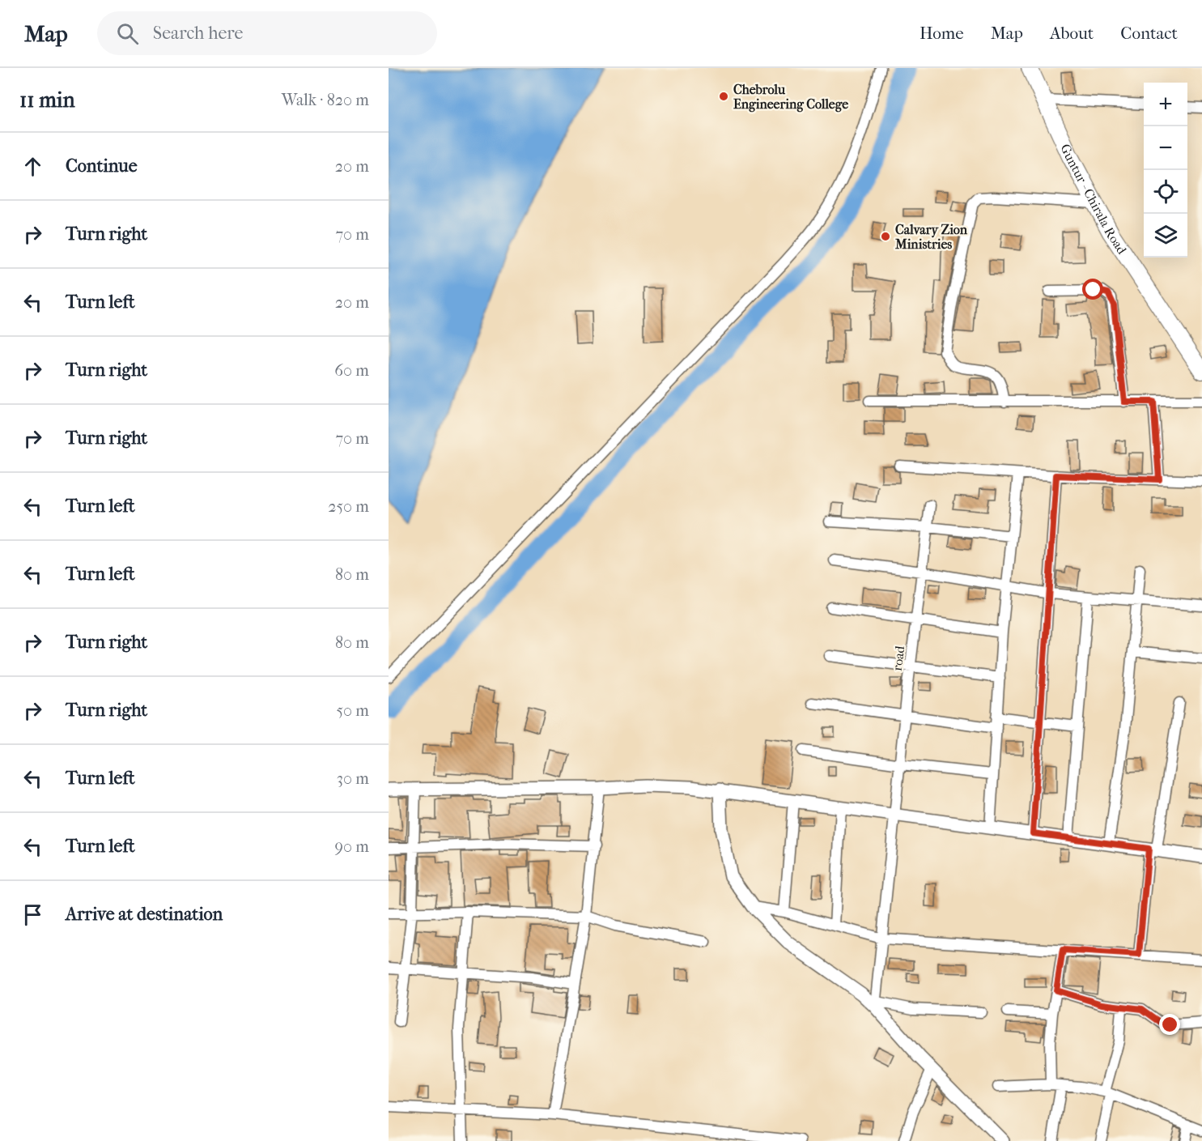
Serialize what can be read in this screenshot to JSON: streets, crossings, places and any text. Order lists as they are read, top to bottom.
{
  "streets": {
    "main road": ["Guntur - Chirala Road"],
    "street": ["road"]
  },
  "places": ["Chebrolu Engineering College", "Calvary Zion Ministries"],
  "page": {
    "header": "Map",
    "search": "Search here",
    "nav": [
      "Home",
      "Map",
      "About",
      "Contact"
    ],
    "heading": ["11 min", "Walk · 820 m"],
    "map_buttons": ["+", "−"],
    "list": [
      ["Continue", "20 m"],
      ["Turn right", "70 m"],
      ["Turn left", "20 m"],
      ["Turn right", "60 m"],
      ["Turn right", "70 m"],
      ["Turn left", "250 m"],
      ["Turn left", "80 m"],
      ["Turn right", "80 m"],
      ["Turn right", "50 m"],
      ["Turn left", "30 m"],
      ["Turn left", "90 m"],
      "Arrive at destination"
    ]
  }
}
